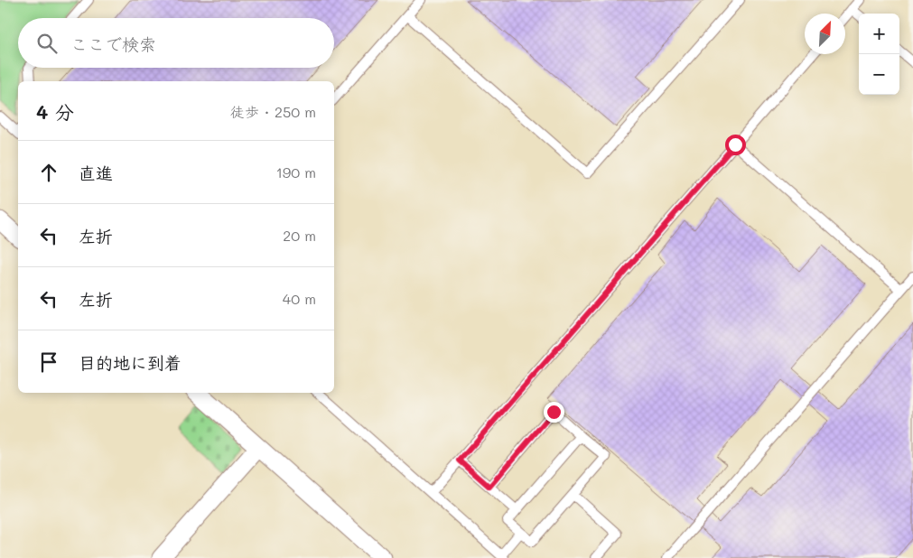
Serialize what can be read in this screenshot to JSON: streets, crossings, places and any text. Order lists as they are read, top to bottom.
{
  "north": "top right",
  "page": {
    "map_buttons": ["+", "−"],
    "search": "ここで検索",
    "heading": ["4 分", "徒歩 · 250 m"],
    "list": [
      ["直進", "190 m"],
      ["左折", "20 m"],
      ["左折", "40 m"],
      "目的地に到着"
    ]
  }
}
